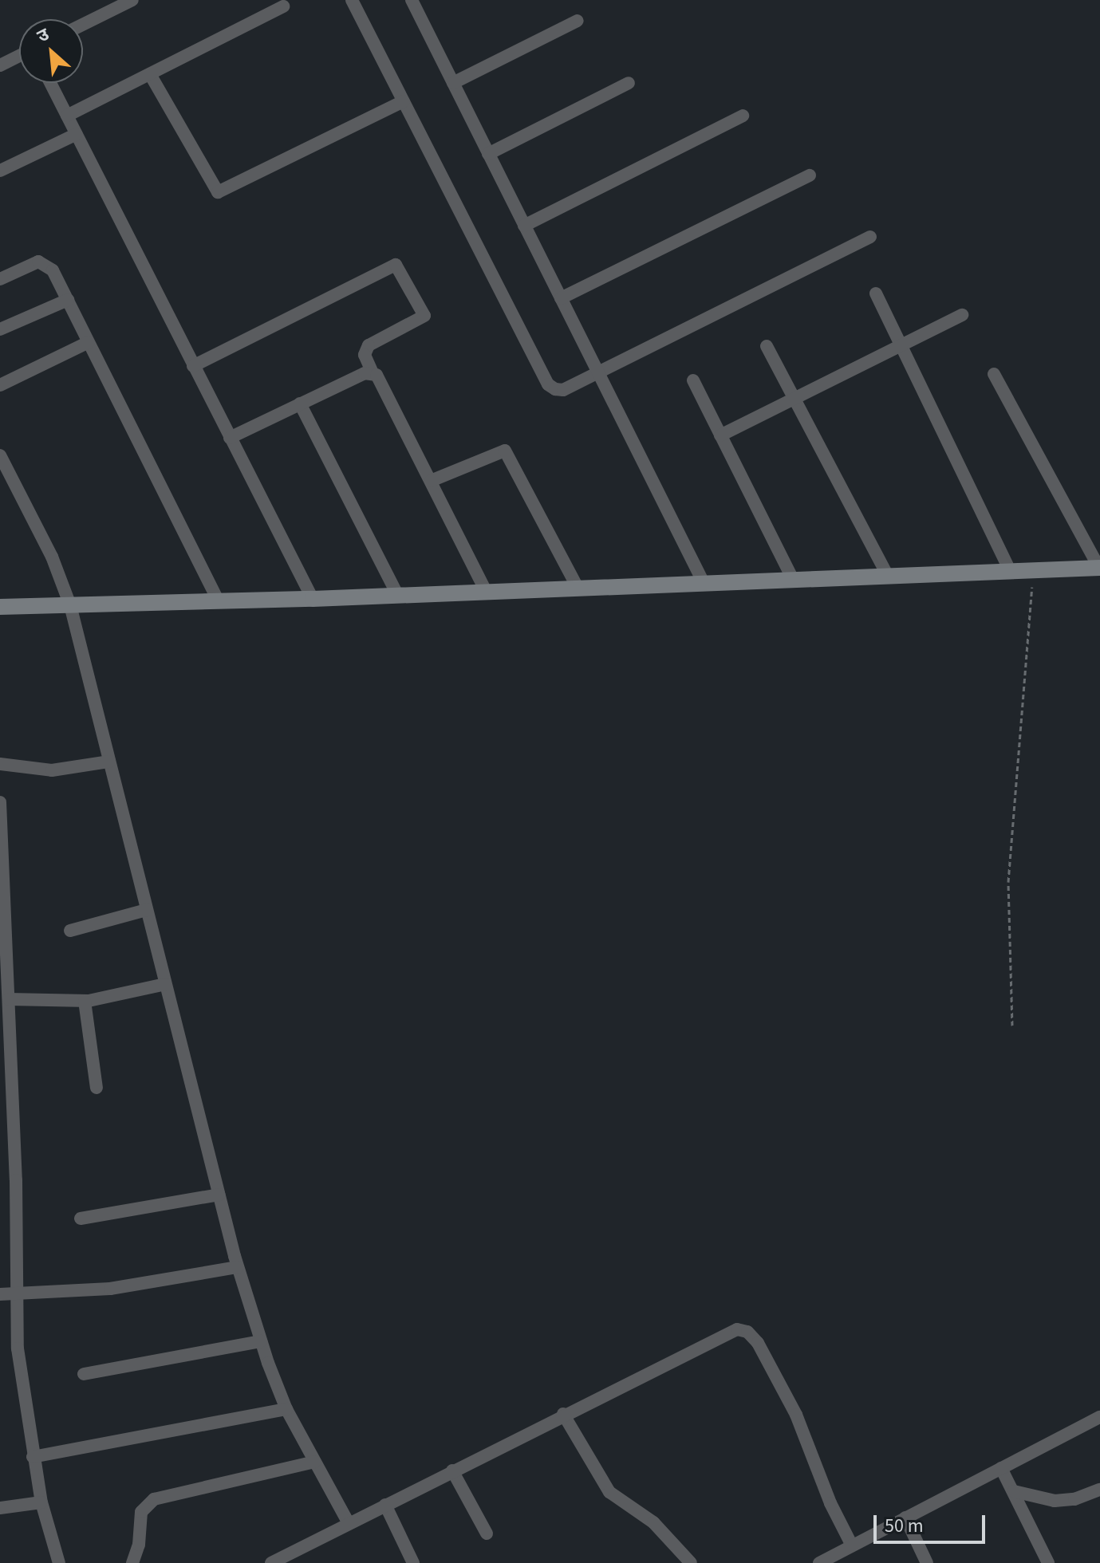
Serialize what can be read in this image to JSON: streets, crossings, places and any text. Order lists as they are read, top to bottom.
{
  "scale_bar": "50 m",
  "north": "top left"
}
